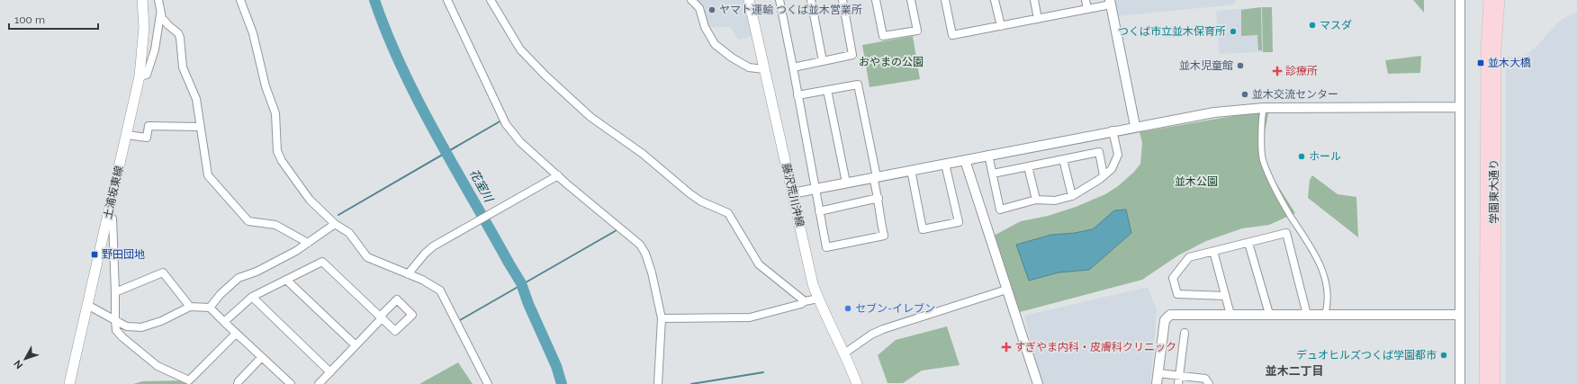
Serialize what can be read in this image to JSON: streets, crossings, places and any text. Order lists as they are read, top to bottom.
{
  "streets": {
    "main road": ["学園東大通り", "土浦坂東線", "藤沢荒川沖線"]
  },
  "districts": ["並木二丁目"],
  "water": ["花室川"],
  "parks": ["おやまの公園", "並木公園"],
  "places": {
    "other": [
      "ヤマト運輸 つくば並木営業所",
      "マスダ",
      "つくば市立並木保育所",
      "並木児童館",
      "並木交流センター",
      "ホール",
      "セブン-イレブン",
      "デュオヒルズつくば学園都市"
    ],
    "transit": ["並木大橋", "野田団地"],
    "health": ["診療所", "すぎやま内科・皮膚科クリニック"]
  },
  "scale_bar": "100 m",
  "north": "bottom left"
}
